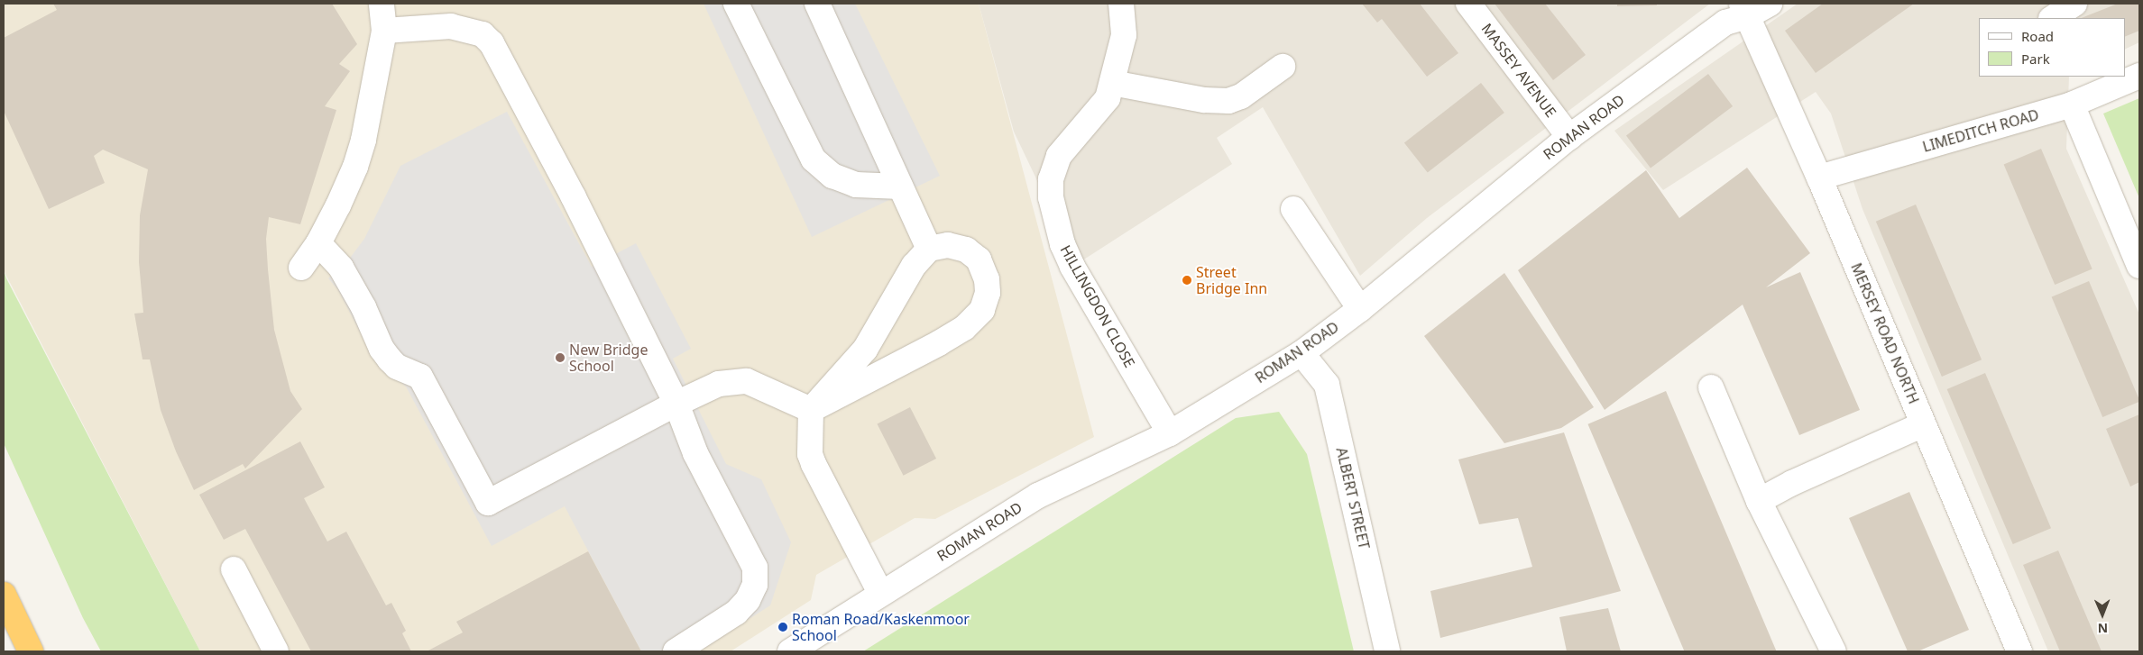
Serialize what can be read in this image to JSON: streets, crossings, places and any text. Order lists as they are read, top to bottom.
{
  "streets": {
    "street": [
      "MASSEY AVENUE",
      "ROMAN ROAD",
      "LIMEDITCH ROAD",
      "HILLINGDON CLOSE",
      "MERSEY ROAD NORTH",
      "ALBERT STREET"
    ]
  },
  "crossings": [
    ["MASSEY AVENUE", "ROMAN ROAD"],
    ["ROMAN ROAD", "HILLINGDON CLOSE"],
    ["ROMAN ROAD", "MERSEY ROAD NORTH"],
    ["ROMAN ROAD", "ALBERT STREET"],
    ["LIMEDITCH ROAD", "MERSEY ROAD NORTH"]
  ],
  "places": ["Street Bridge Inn", "New Bridge School", "Roman Road/Kaskenmoor School"],
  "legend": ["Road", "Park"],
  "north": "bottom"
}
